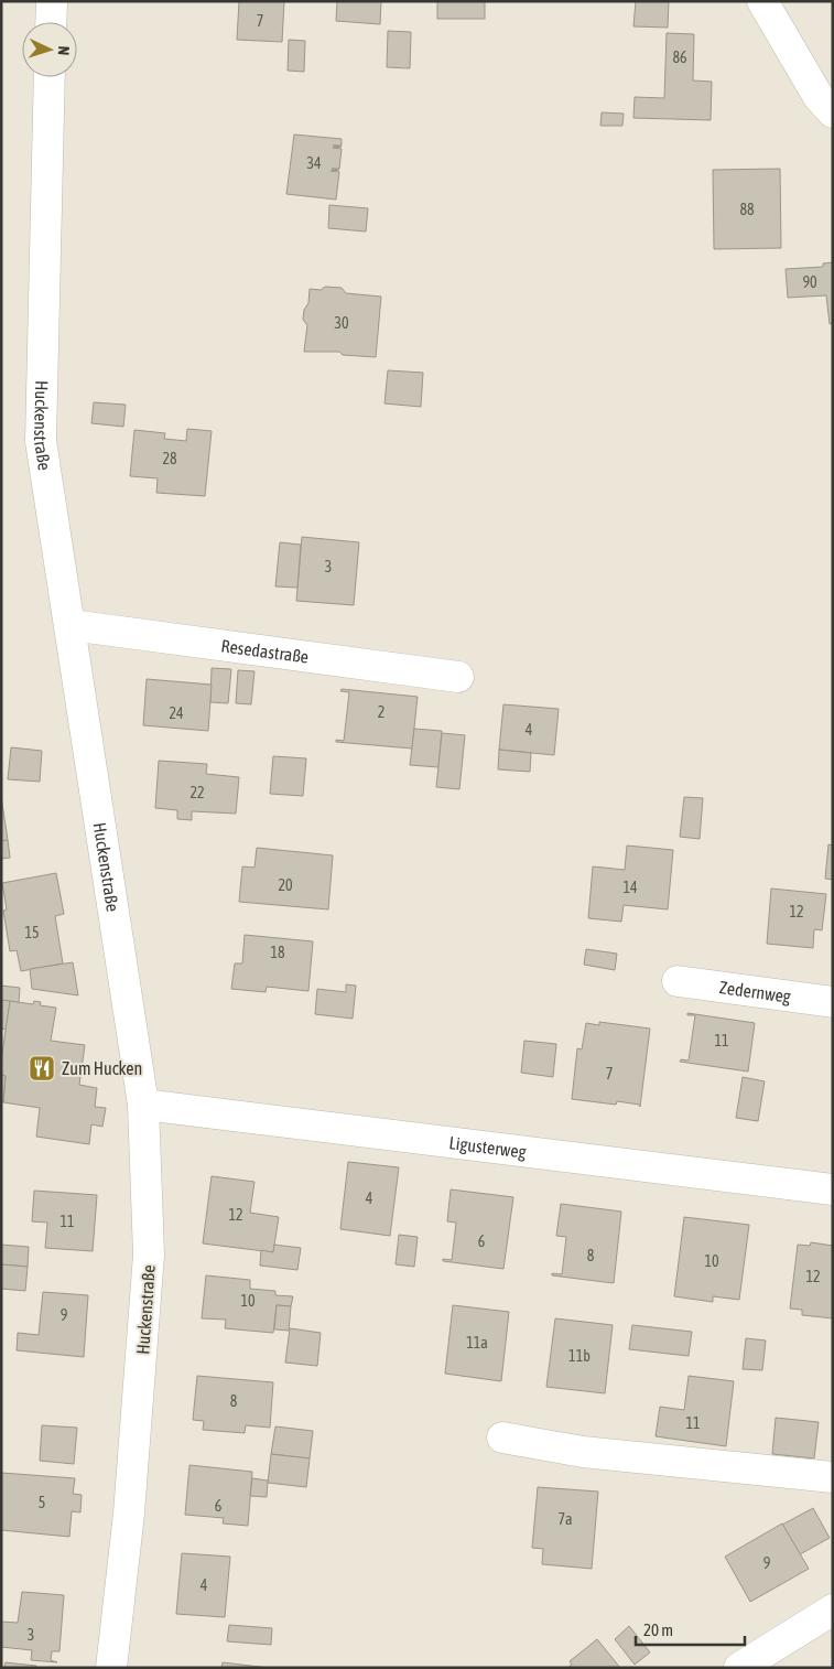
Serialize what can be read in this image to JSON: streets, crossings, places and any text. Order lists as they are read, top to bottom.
{
  "streets": {
    "street": [
      "Huckenstraße",
      "Resedastraße",
      "Zedernweg",
      "Ligusterweg"
    ]
  },
  "crossings": [
    ["Huckenstraße", "Resedastraße"],
    ["Huckenstraße", "Ligusterweg"]
  ],
  "places": {
    "restaurant": ["Zum Hucken"]
  },
  "house_numbers": [
    "7",
    "86",
    "34",
    "88",
    "90",
    "30",
    "28",
    "3",
    "2",
    "24",
    "4",
    "22",
    "20",
    "14",
    "12",
    "15",
    "18",
    "11",
    "7",
    "4",
    "12",
    "11",
    "6",
    "8",
    "10",
    "12",
    "10",
    "9",
    "11a",
    "11b",
    "8",
    "11",
    "5",
    "6",
    "7a",
    "9",
    "4",
    "3"
  ],
  "scale_bar": "20 m",
  "north": "right"
}
